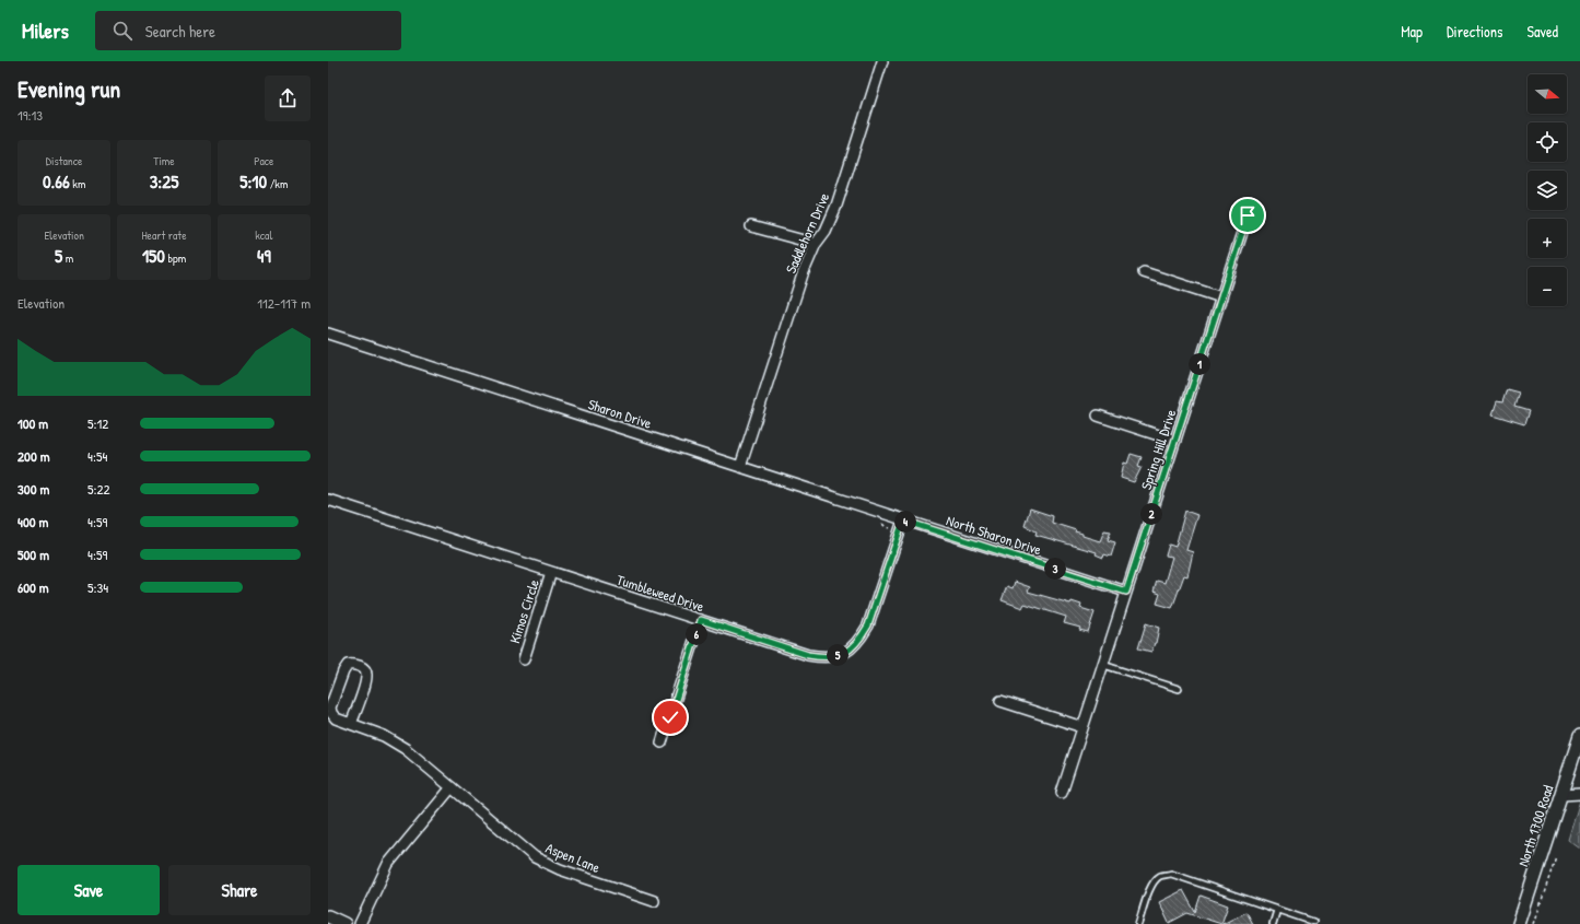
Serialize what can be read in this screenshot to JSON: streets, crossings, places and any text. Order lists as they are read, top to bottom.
{
  "streets": {
    "street": [
      "Saddlehorn Drive",
      "Sharon Drive",
      "Spring Hill Drive",
      "North Sharon Drive",
      "Tumbleweed Drive",
      "Kimos Circle",
      "North 1700 Road",
      "Aspen Lane"
    ]
  },
  "crossings": [
    ["Saddlehorn Drive", "Sharon Drive"],
    ["Sharon Drive", "North Sharon Drive"],
    ["Sharon Drive", "Tumbleweed Drive"],
    ["Spring Hill Drive", "North Sharon Drive"],
    ["North Sharon Drive", "Tumbleweed Drive"],
    ["Tumbleweed Drive", "Kimos Circle"]
  ],
  "north": "right",
  "page": {
    "header": "Milers",
    "search": "Search here",
    "nav": ["Map", "Directions", "Saved"],
    "heading": ["Evening run", "19:13"],
    "map_buttons": ["+", "−"],
    "stats": [
      ["Distance", "0.66 km"],
      ["Time", "3:25"],
      ["Pace", "5:10 /km"],
      ["Elevation", "5 m"],
      ["Heart rate", "150 bpm"],
      ["kcal", "49"]
    ],
    "chart": ["Elevation", "112–117 m"],
    "pins": [
      "1",
      "2",
      "4",
      "3",
      "6",
      "5"
    ],
    "list": [
      {
        "name": "100 m",
        "note": "5:12"
      },
      {
        "name": "200 m",
        "note": "4:54"
      },
      {
        "name": "300 m",
        "note": "5:22"
      },
      {
        "name": "400 m",
        "note": "4:59"
      },
      {
        "name": "500 m",
        "note": "4:59"
      },
      {
        "name": "600 m",
        "note": "5:34"
      }
    ],
    "buttons": ["Save", "Share"]
  }
}
